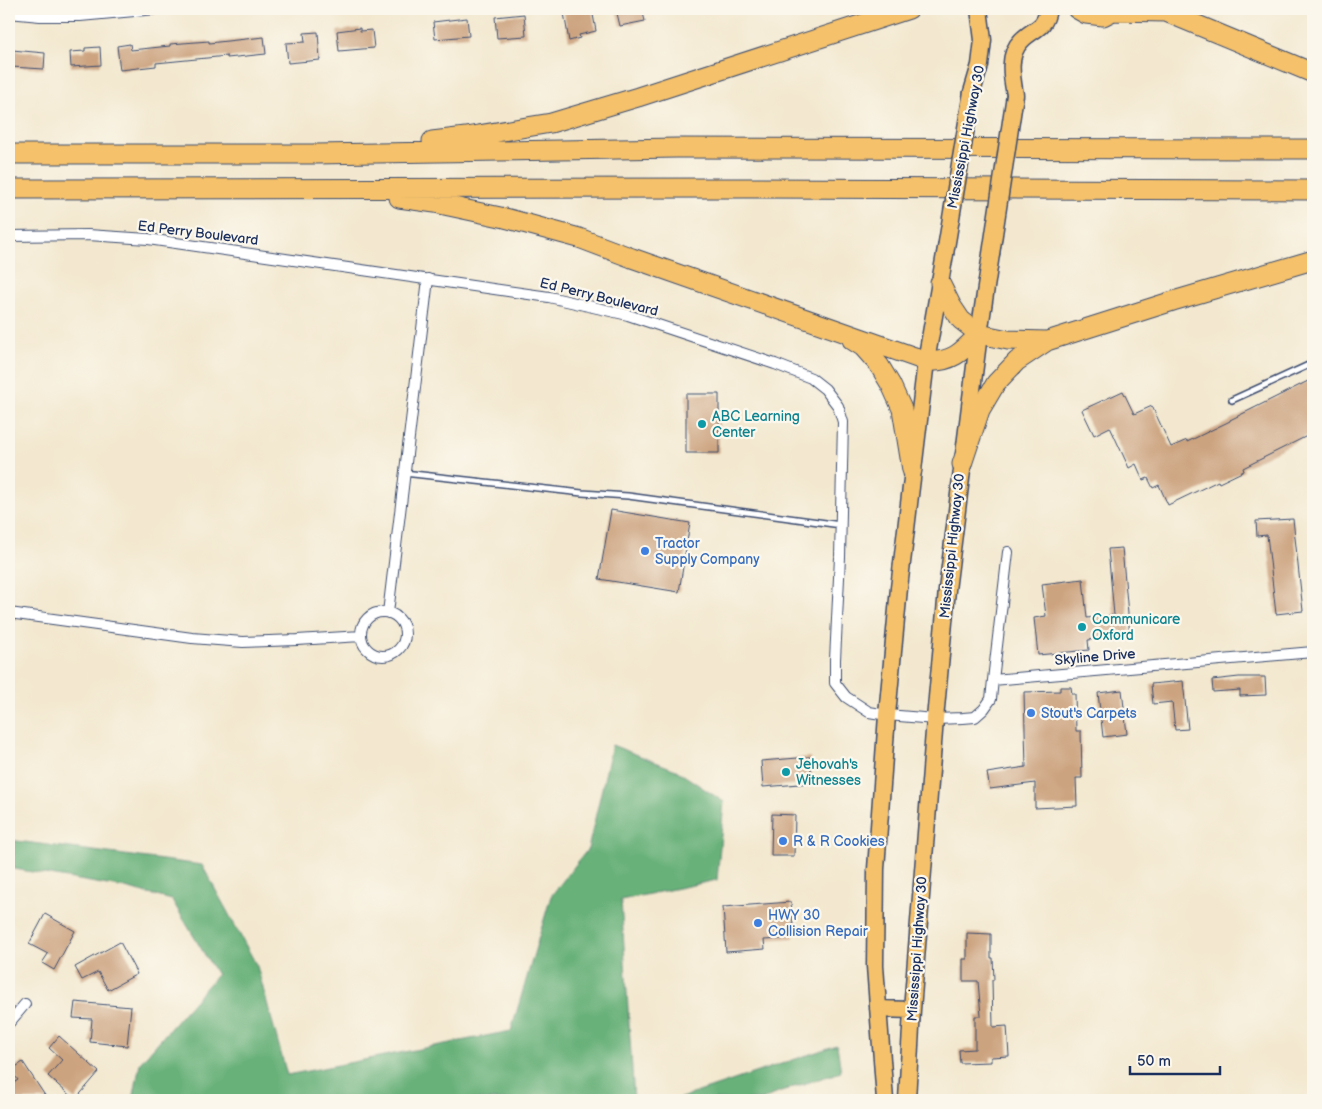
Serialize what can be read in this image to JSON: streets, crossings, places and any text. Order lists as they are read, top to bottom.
{
  "streets": {
    "main road": ["Mississippi Highway 30"],
    "street": ["Ed Perry Boulevard", "Skyline Drive"]
  },
  "crossings": [
    ["Mississippi Highway 30", "Ed Perry Boulevard"]
  ],
  "places": [
    "ABC Learning Center",
    "Tractor Supply Company",
    "Communicare Oxford",
    "Stout's Carpets",
    "Jehovah's Witnesses",
    "R & R Cookies",
    "HWY 30 Collision Repair"
  ],
  "scale_bar": "50 m"
}
